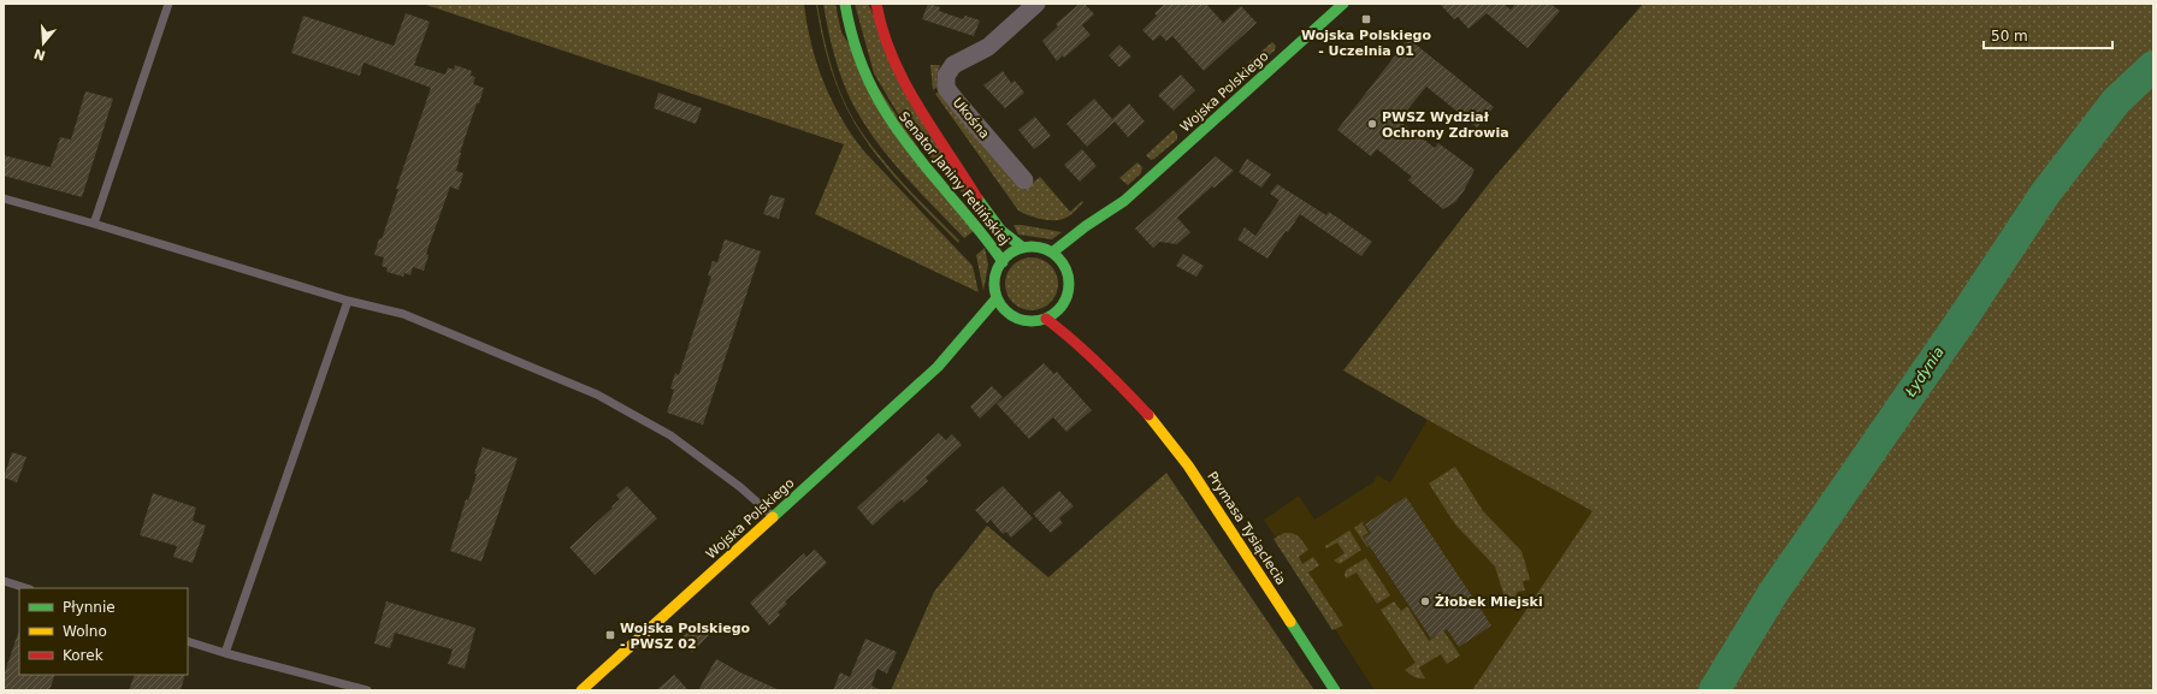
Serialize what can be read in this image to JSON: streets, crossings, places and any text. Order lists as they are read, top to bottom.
{
  "streets": {
    "main road": ["Wojska Polskiego", "Senator Janiny Fetlińskiej", "Prymasa Tysiąclecia"],
    "street": ["Ukośna"]
  },
  "crossings": [
    ["Wojska Polskiego", "Senator Janiny Fetlińskiej"],
    ["Wojska Polskiego", "Prymasa Tysiąclecia"],
    ["Senator Janiny Fetlińskiej", "Prymasa Tysiąclecia"]
  ],
  "water": ["Łydynia"],
  "places": {
    "transit": ["Wojska Polskiego - Uczelnia 01", "Wojska Polskiego - PWSZ 02"],
    "other": ["PWSZ Wydział Ochrony Zdrowia", "Żłobek Miejski"]
  },
  "legend": ["Płynnie", "Wolno", "Korek"],
  "scale_bar": "50 m",
  "north": "bottom"
}
